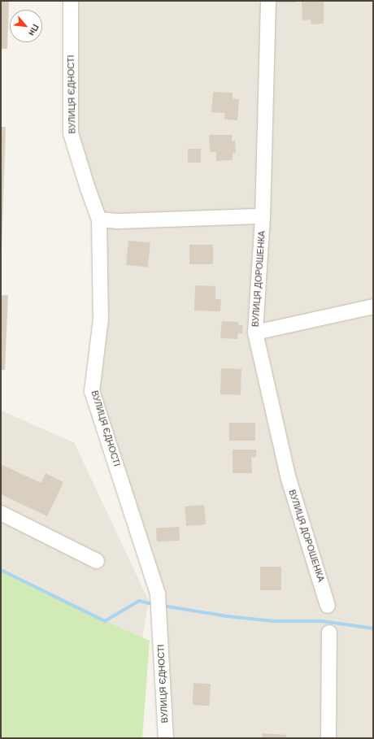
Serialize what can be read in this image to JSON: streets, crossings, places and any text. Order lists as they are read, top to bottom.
{
  "streets": {
    "street": ["ВУЛИЦЯ ЄДНОСТІ", "ВУЛИЦЯ ДОРОШЕНКА"]
  },
  "north": "bottom right"
}
